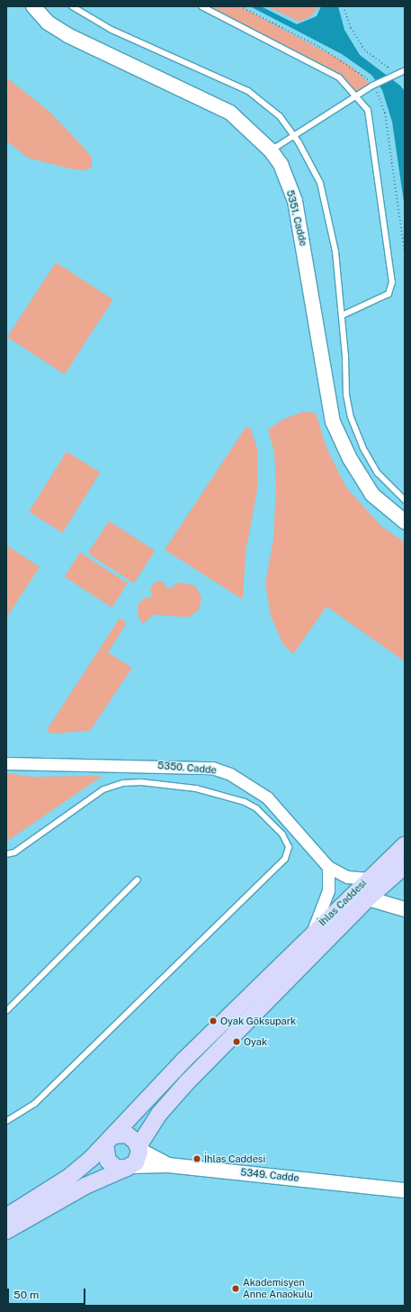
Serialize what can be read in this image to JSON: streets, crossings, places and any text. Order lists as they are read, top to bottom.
{
  "streets": {
    "main road": ["İhlas Caddesi"],
    "street": ["5351. Cadde", "5350. Cadde", "5349. Cadde"]
  },
  "crossings": [
    ["5350. Cadde", "İhlas Caddesi"],
    ["İhlas Caddesi", "5349. Cadde"]
  ],
  "places": [
    "Oyak Göksupark",
    "Oyak",
    "İhlas Caddesi",
    "Akademisyen Anne Anaokulu"
  ],
  "scale_bar": "50 m"
}
